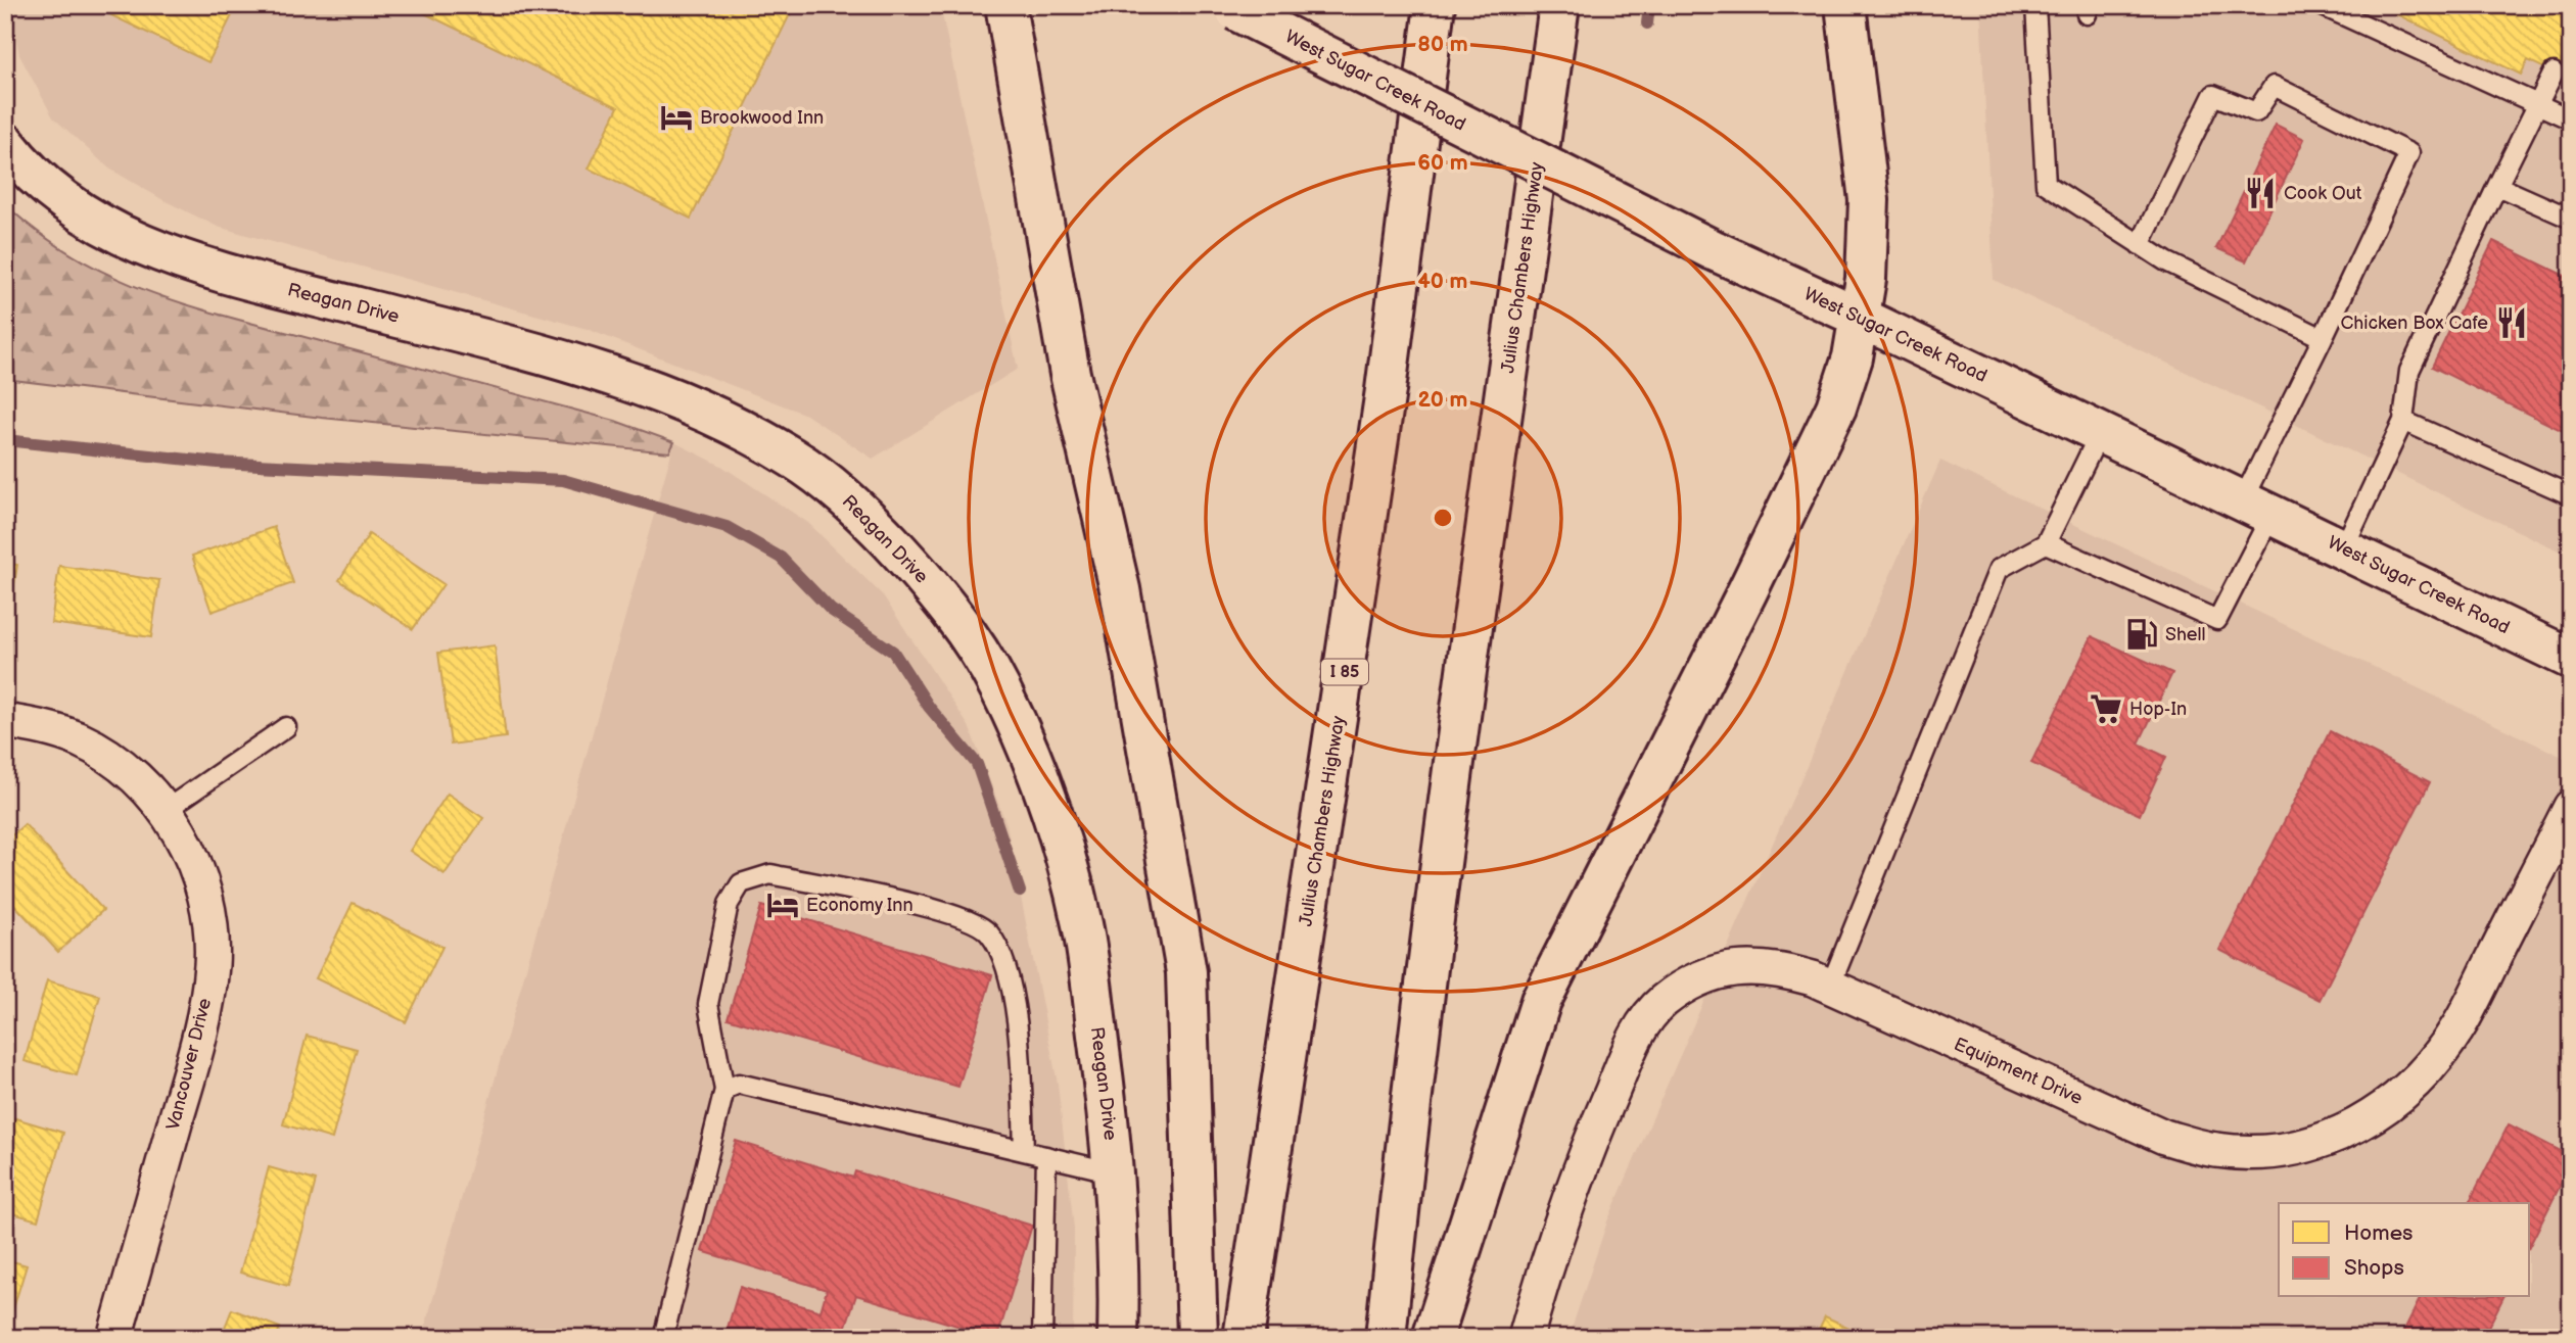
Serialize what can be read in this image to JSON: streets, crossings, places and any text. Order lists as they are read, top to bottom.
{
  "streets": {
    "main road": [
      "West Sugar Creek Road",
      "Julius Chambers Highway",
      "Reagan Drive",
      "I 85"
    ],
    "street": ["Vancouver Drive", "Equipment Drive"]
  },
  "places": {
    "hotel": ["Brookwood Inn", "Economy Inn"],
    "restaurant": ["Cook Out", "Chicken Box Cafe"],
    "fuel station": ["Shell"],
    "supermarket": ["Hop-In"]
  },
  "legend": ["Homes", "Shops"],
  "rings": [
    "80 m",
    "60 m",
    "40 m",
    "20 m"
  ]
}
